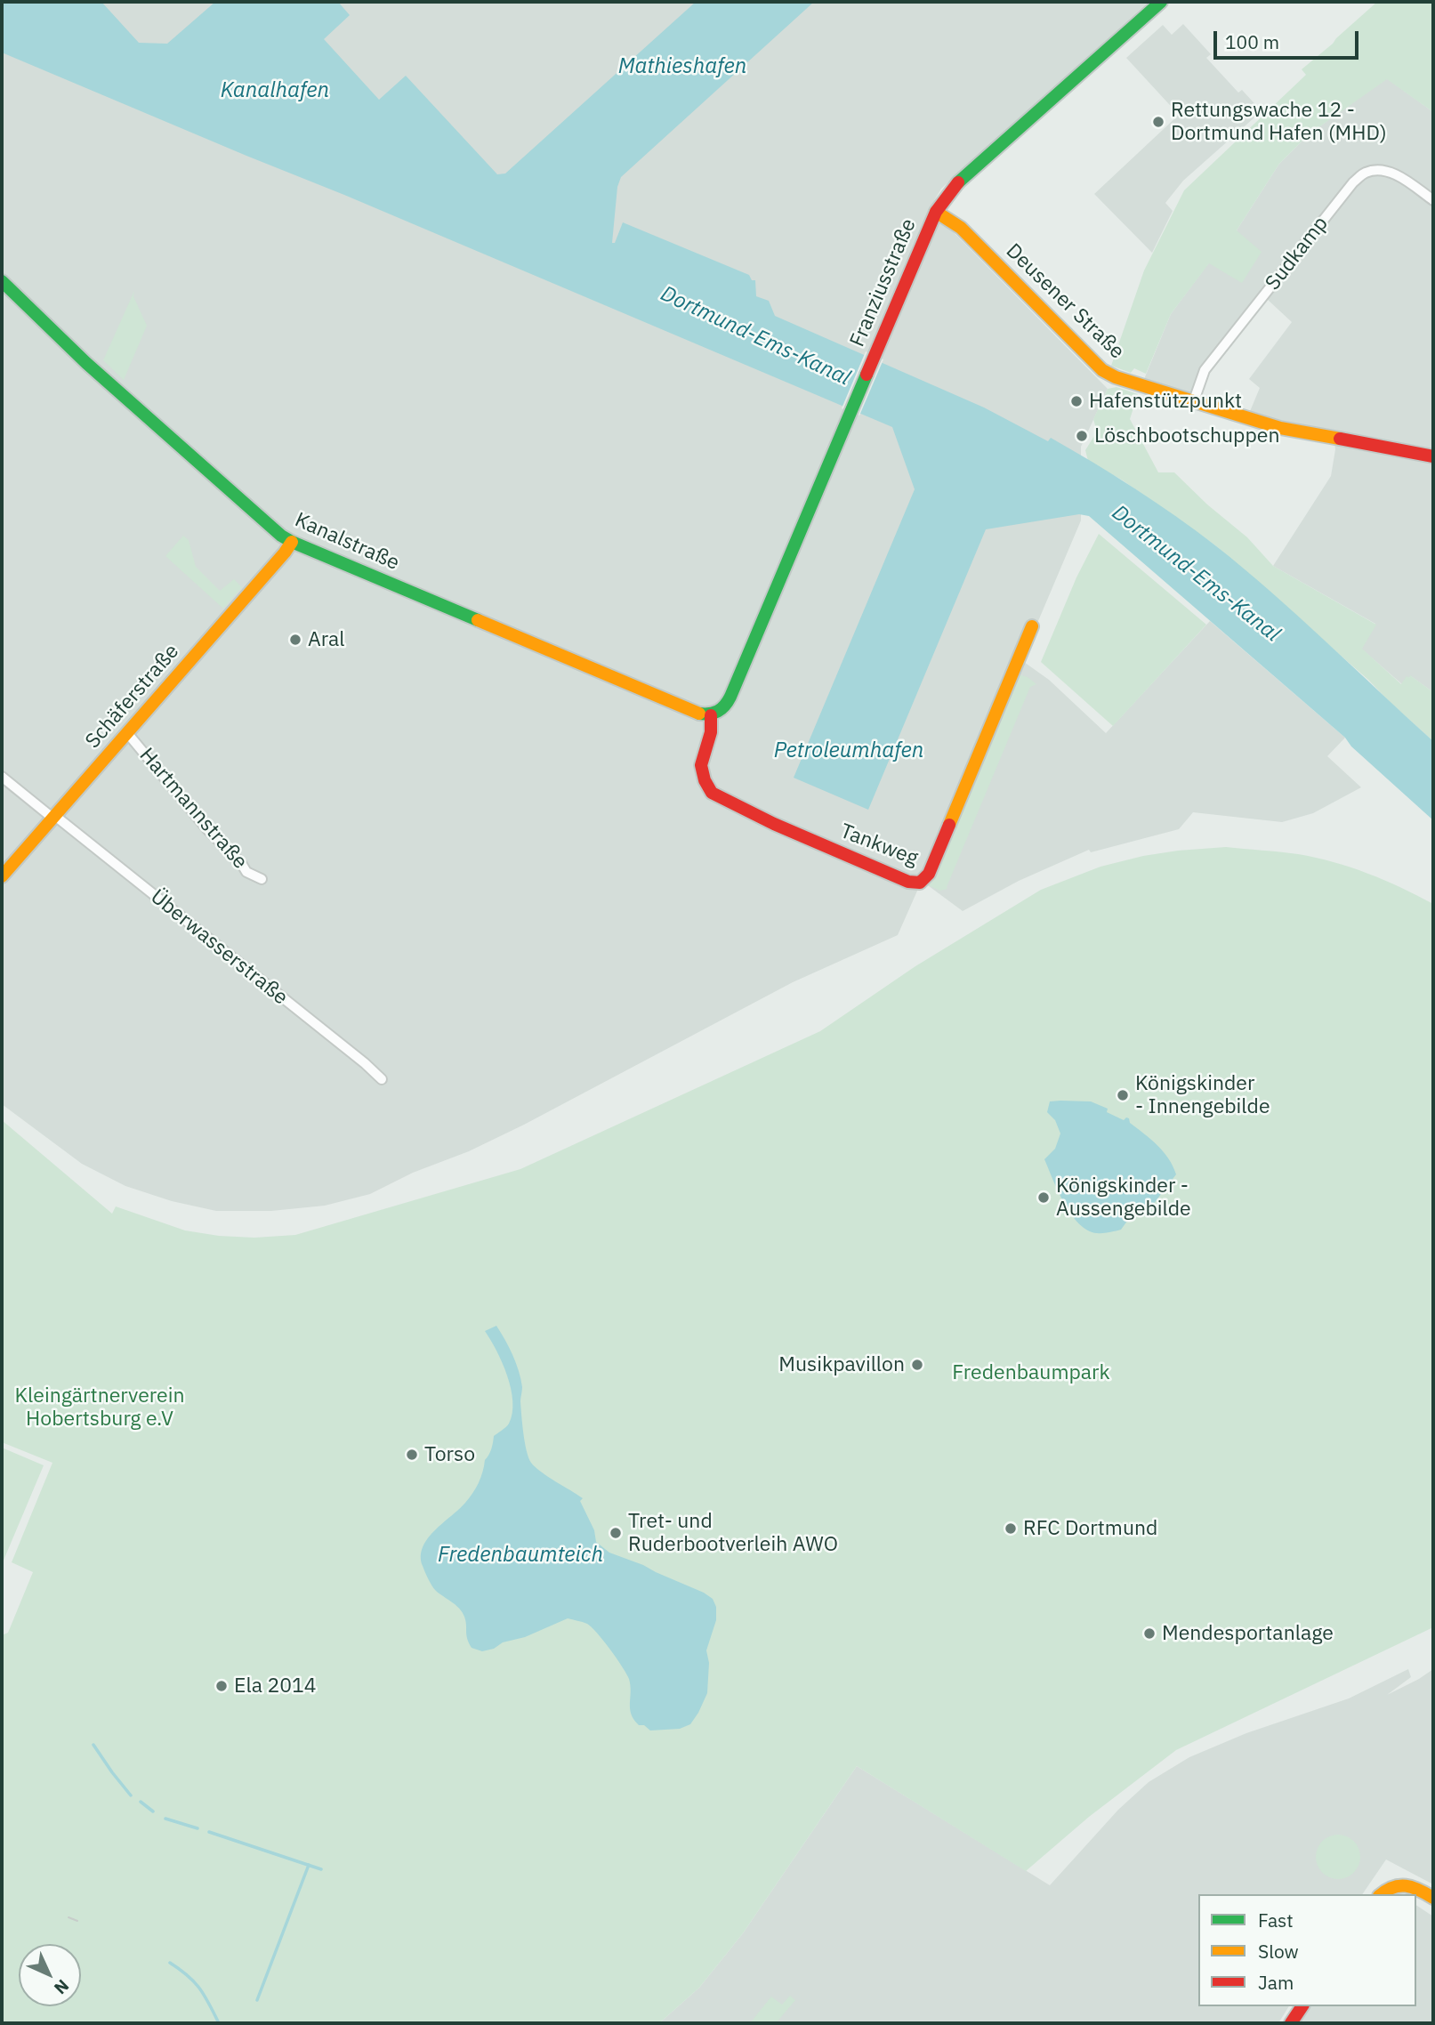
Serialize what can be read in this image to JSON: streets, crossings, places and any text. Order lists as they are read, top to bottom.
{
  "streets": {
    "main road": [
      "Franziusstraße",
      "Deusener Straße",
      "Kanalstraße",
      "Schäferstraße",
      "Tankweg"
    ],
    "street": ["Sudkamp", "Hartmannstraße", "Überwasserstraße"]
  },
  "crossings": [
    ["Sudkamp", "Deusener Straße"],
    ["Franziusstraße", "Deusener Straße"],
    ["Franziusstraße", "Kanalstraße"],
    ["Franziusstraße", "Tankweg"],
    ["Kanalstraße", "Schäferstraße"],
    ["Kanalstraße", "Tankweg"],
    ["Schäferstraße", "Hartmannstraße"],
    ["Schäferstraße", "Überwasserstraße"]
  ],
  "water": [
    "Mathieshafen",
    "Kanalhafen",
    "Dortmund-Ems-Kanal",
    "Petroleumhafen",
    "Fredenbaumteich"
  ],
  "parks": ["Fredenbaumpark", "Kleingärtnerverein Hobertsburg e.V"],
  "places": [
    "Rettungswache 12 - Dortmund Hafen (MHD)",
    "Hafenstützpunkt",
    "Löschbootschuppen",
    "Aral",
    "Königskinder - Innengebilde",
    "Königskinder - Aussengebilde",
    "Musikpavillon",
    "Torso",
    "RFC Dortmund",
    "Tret- und Ruderbootverleih AWO",
    "Mendesportanlage",
    "Ela 2014"
  ],
  "legend": ["Fast", "Slow", "Jam"],
  "scale_bar": "100 m",
  "north": "bottom right"
}
